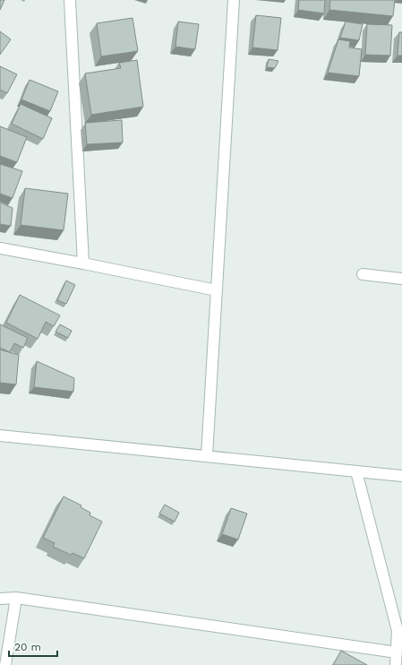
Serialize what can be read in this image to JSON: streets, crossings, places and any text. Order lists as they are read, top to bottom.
{
  "scale_bar": "20 m"
}
